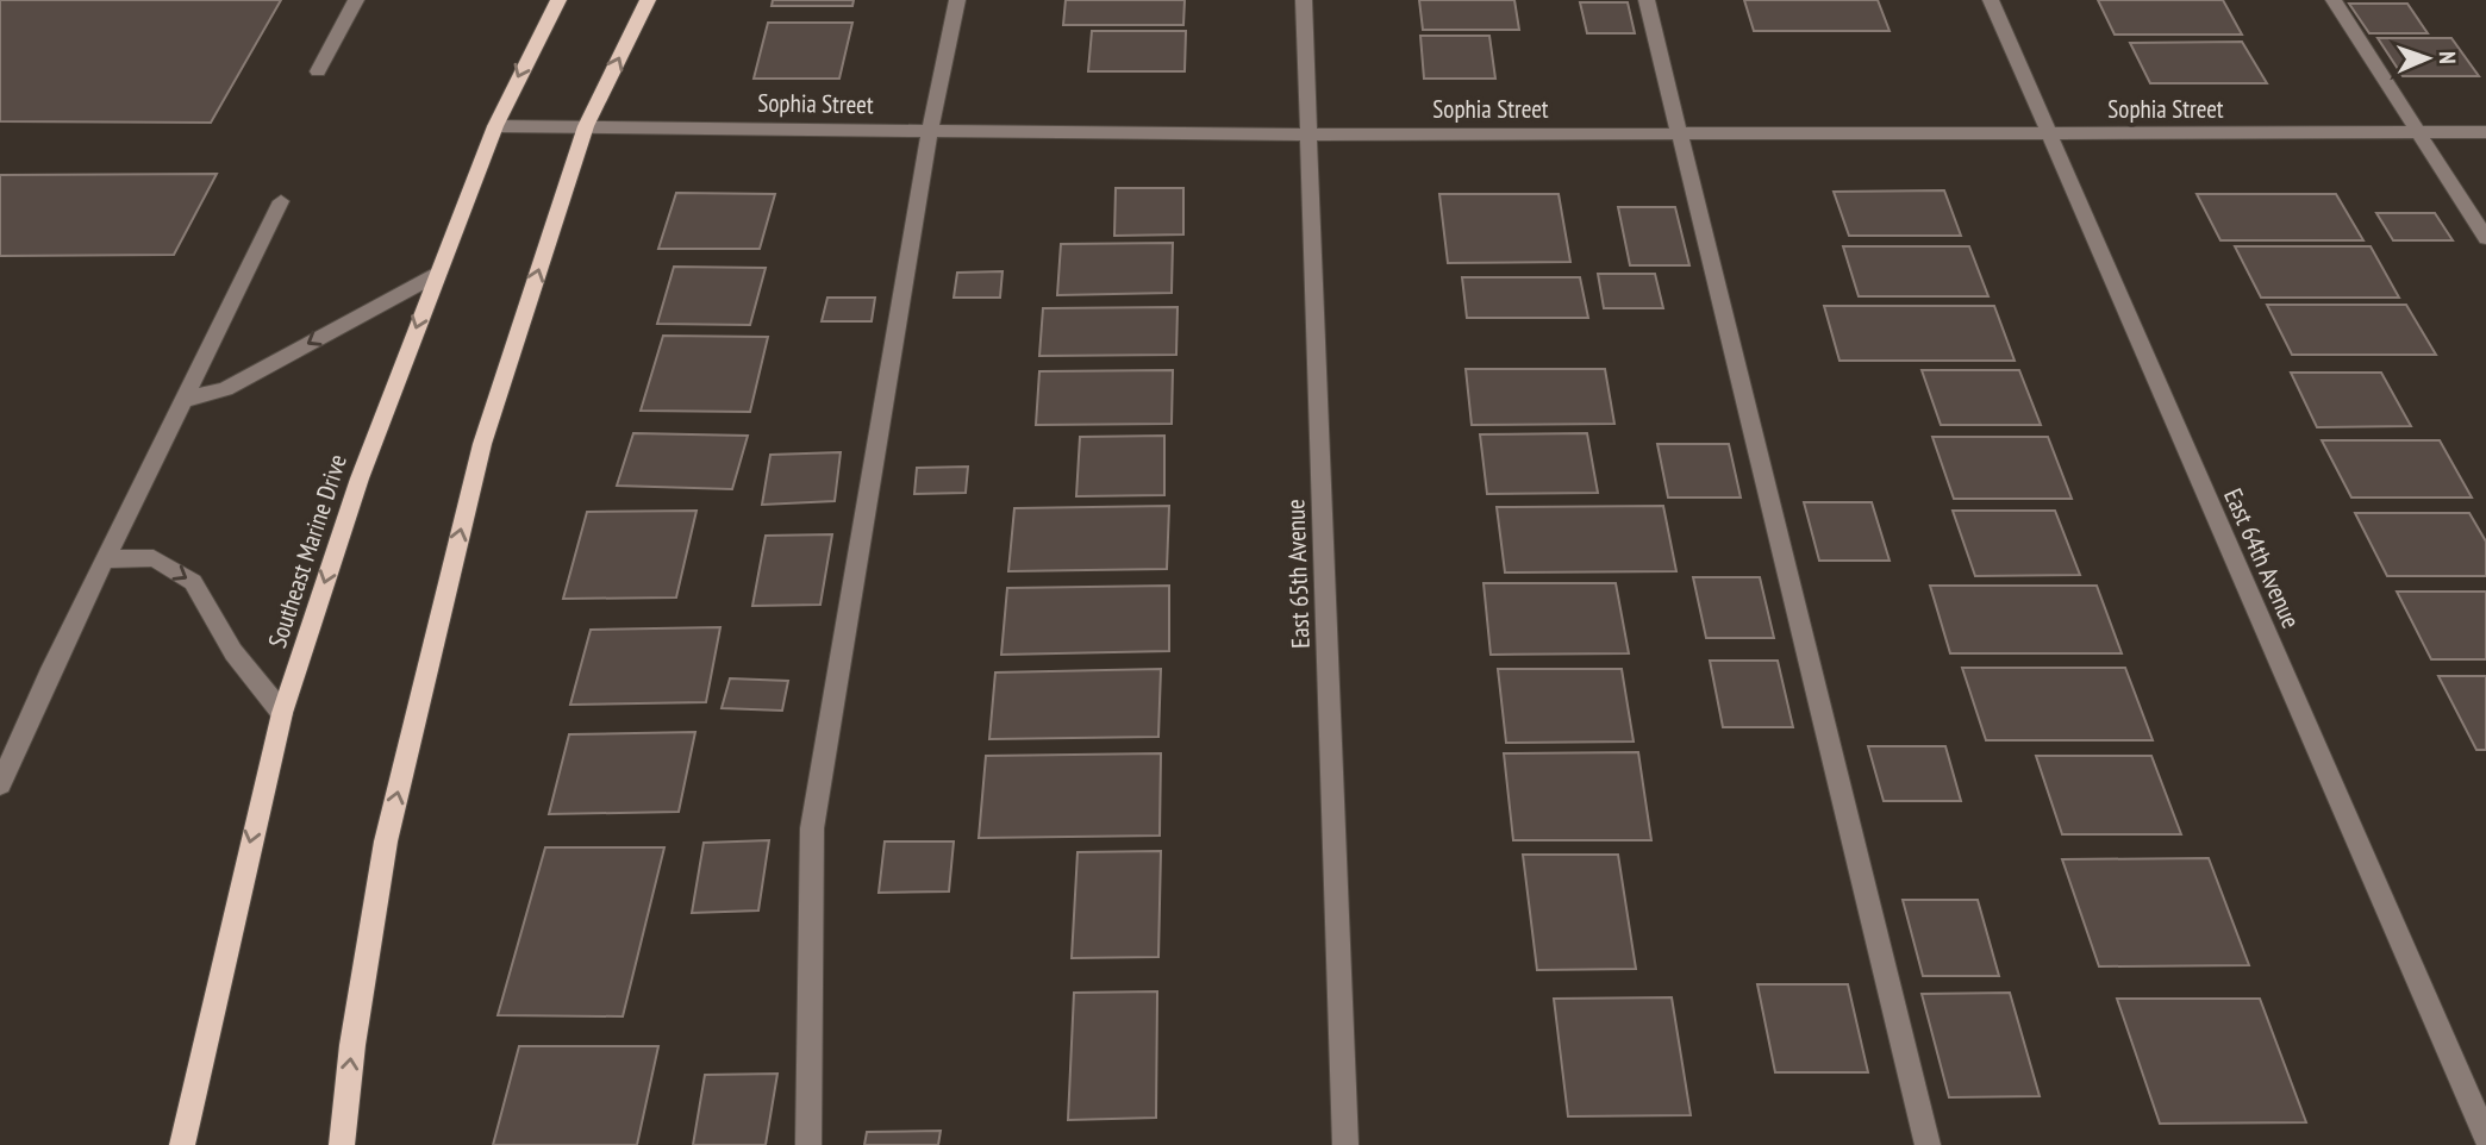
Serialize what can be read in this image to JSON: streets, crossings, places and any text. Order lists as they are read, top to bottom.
{
  "streets": {
    "main road": ["Southeast Marine Drive"],
    "street": ["Sophia Street", "East 64th Avenue", "East 65th Avenue"]
  },
  "crossings": [
    ["Sophia Street", "Southeast Marine Drive"],
    ["Sophia Street", "East 64th Avenue"],
    ["Sophia Street", "East 65th Avenue"]
  ],
  "north": "right"
}
